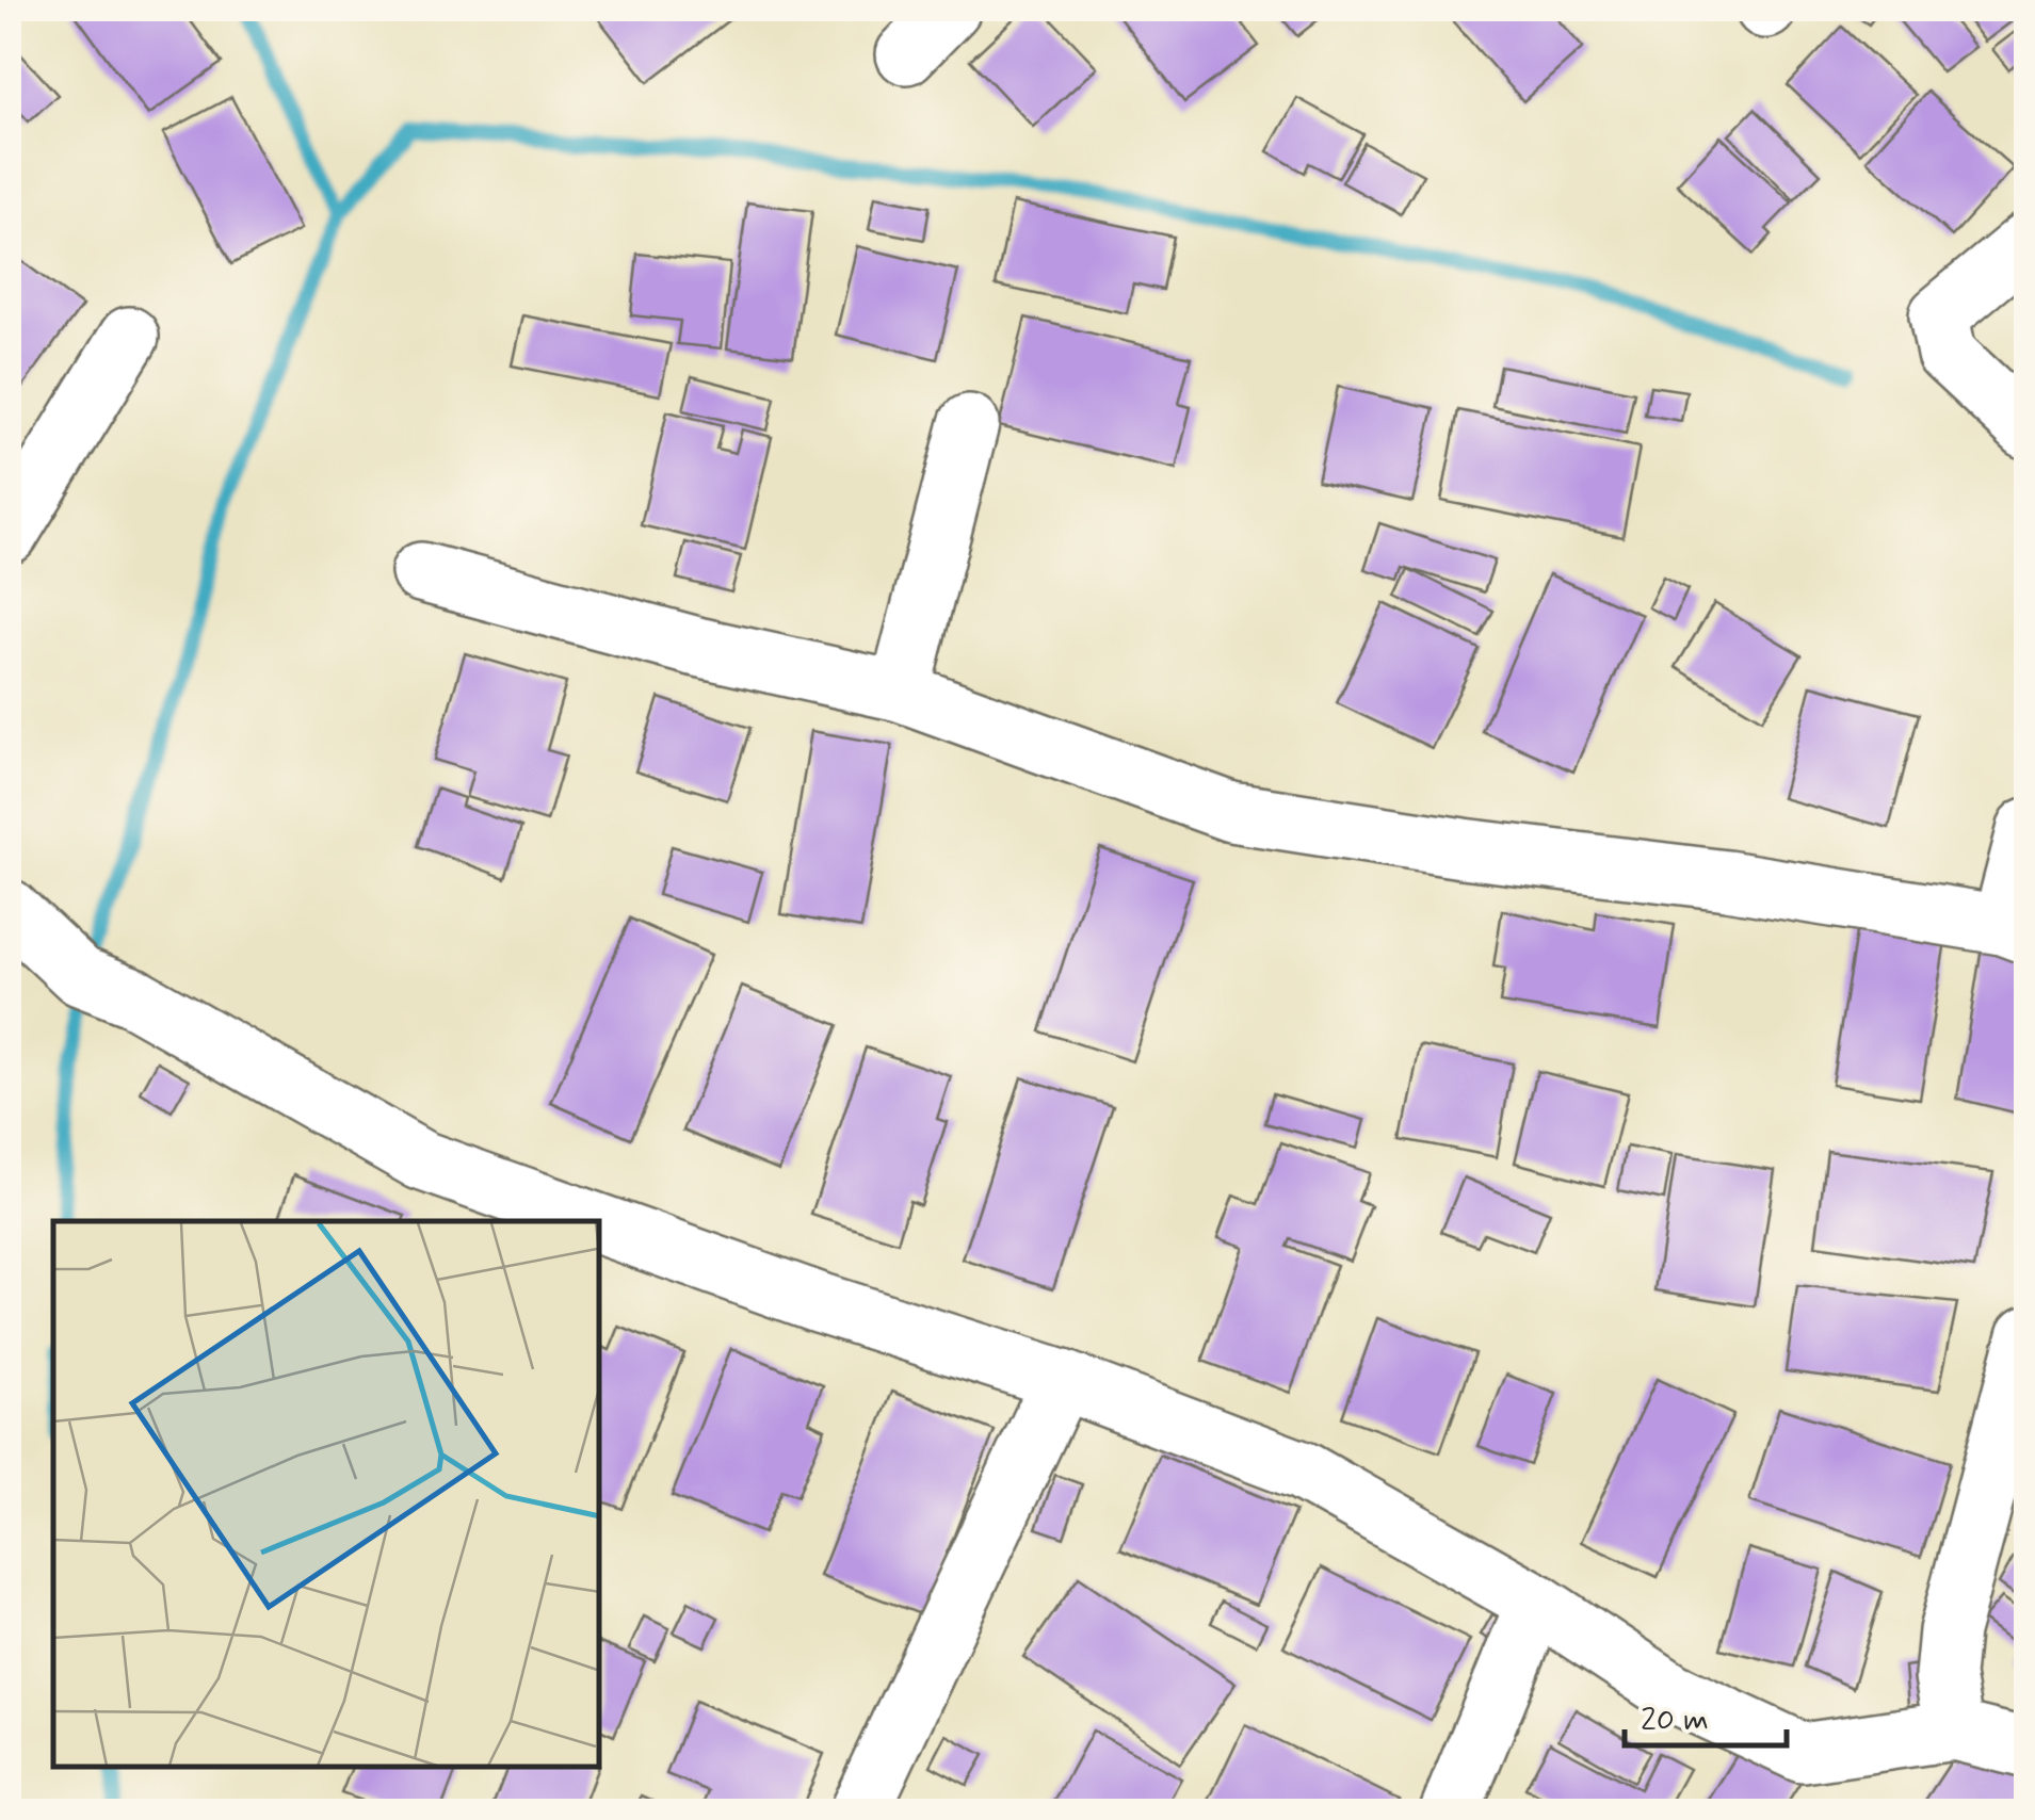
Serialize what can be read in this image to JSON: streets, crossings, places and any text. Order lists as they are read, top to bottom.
{
  "scale_bar": "20 m"
}
